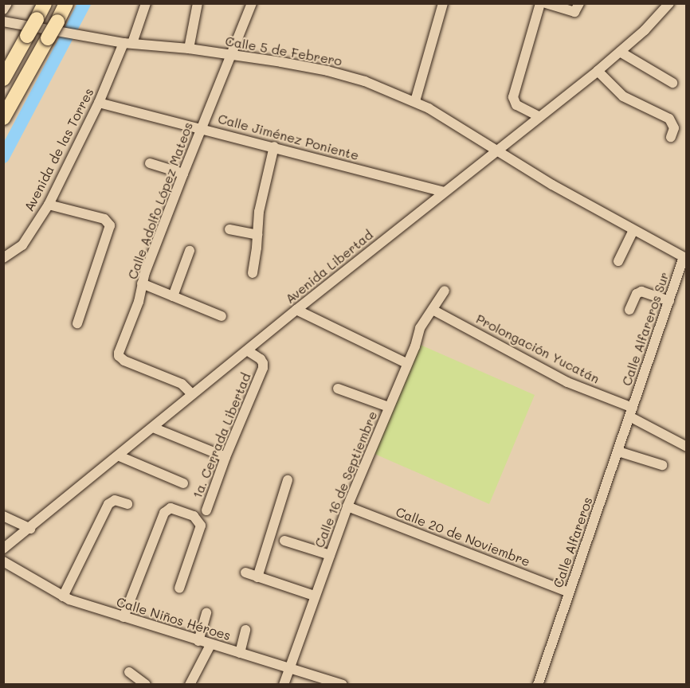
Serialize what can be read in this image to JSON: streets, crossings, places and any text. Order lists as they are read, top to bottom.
{
  "streets": {
    "street": [
      "Calle 5 de Febrero",
      "Calle Jiménez Poniente",
      "Avenida de las Torres",
      "Calle Adolfo López Mateos",
      "Avenida Libertad",
      "Calle Alfareros Sur",
      "Prolongación Yucatán",
      "1a. Cerrada Libertad",
      "Calle 16 de Septiembre",
      "Calle 20 de Noviembre",
      "Calle Alfareros",
      "Calle Niños Héroes"
    ]
  },
  "crossings": [
    ["Calle 5 de Febrero", "Avenida de las Torres"],
    ["Calle 5 de Febrero", "Calle Adolfo López Mateos"],
    ["Calle 5 de Febrero", "Avenida Libertad"],
    ["Calle 5 de Febrero", "Calle Alfareros Sur"],
    ["Calle Jiménez Poniente", "Avenida de las Torres"],
    ["Calle Jiménez Poniente", "Calle Adolfo López Mateos"],
    ["Calle Jiménez Poniente", "Avenida Libertad"],
    ["Calle Adolfo López Mateos", "Avenida Libertad"],
    ["Avenida Libertad", "1a. Cerrada Libertad"],
    ["Calle Alfareros Sur", "Prolongación Yucatán"],
    ["Calle Alfareros Sur", "Calle Alfareros"],
    ["Prolongación Yucatán", "Calle 16 de Septiembre"],
    ["Prolongación Yucatán", "Calle Alfareros"],
    ["Calle 16 de Septiembre", "Calle 20 de Noviembre"],
    ["Calle 16 de Septiembre", "Calle Niños Héroes"],
    ["Calle 20 de Noviembre", "Calle Alfareros"]
  ]
}
